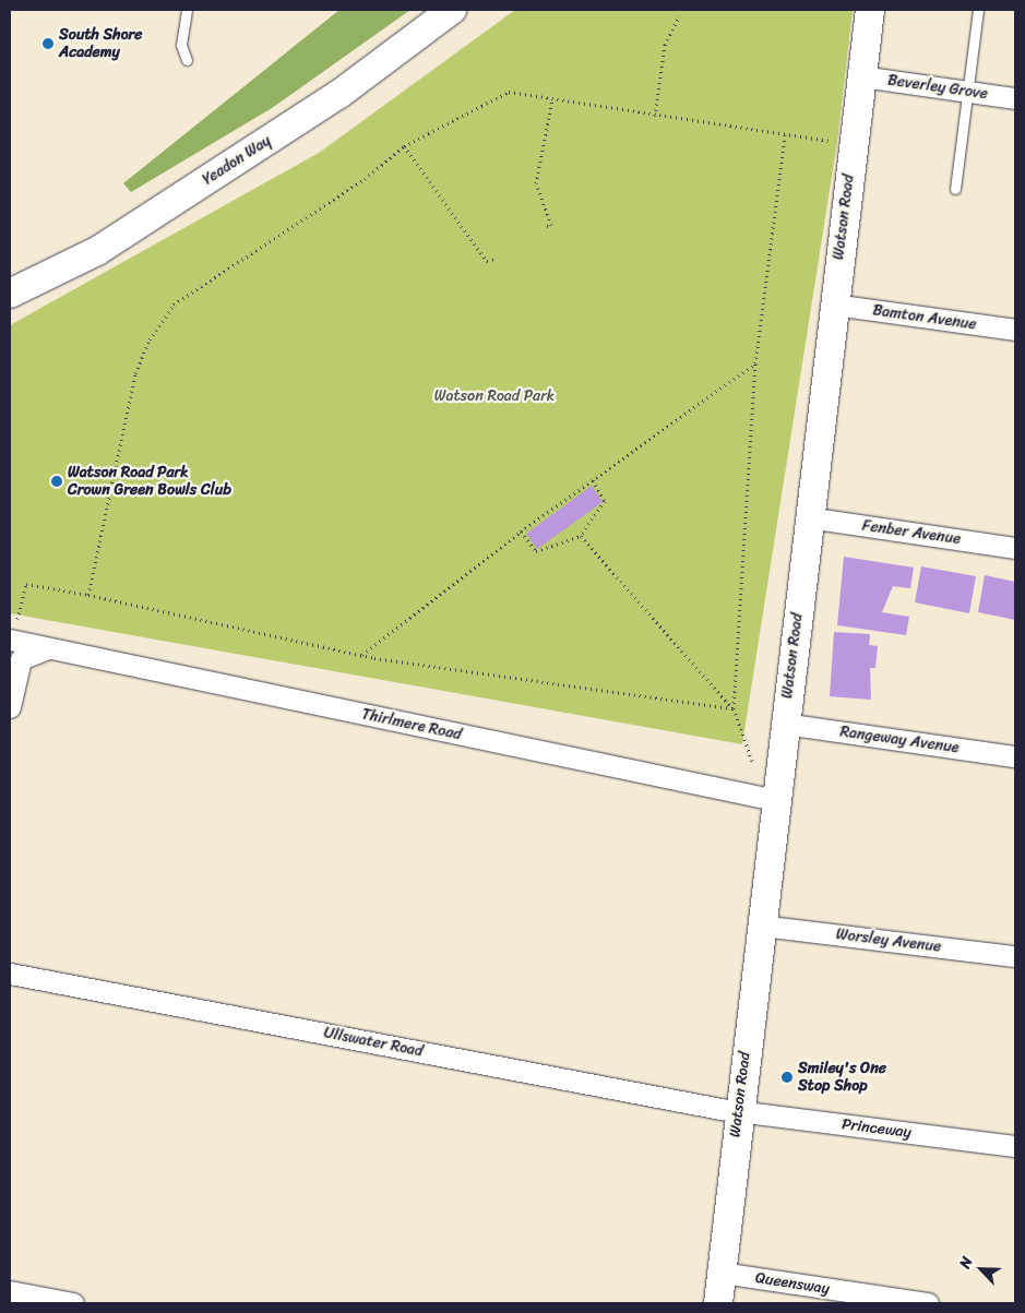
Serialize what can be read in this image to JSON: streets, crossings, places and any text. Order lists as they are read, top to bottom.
{
  "streets": {
    "street": [
      "Beverley Grove",
      "Yeadon Way",
      "Watson Road",
      "Bamton Avenue",
      "Fenber Avenue",
      "Thirlmere Road",
      "Rangeway Avenue",
      "Worsley Avenue",
      "Ullswater Road",
      "Princeway",
      "Queensway"
    ]
  },
  "crossings": [
    ["Beverley Grove", "Watson Road"],
    ["Watson Road", "Bamton Avenue"],
    ["Watson Road", "Fenber Avenue"],
    ["Watson Road", "Thirlmere Road"],
    ["Watson Road", "Rangeway Avenue"],
    ["Watson Road", "Worsley Avenue"],
    ["Watson Road", "Ullswater Road"],
    ["Watson Road", "Princeway"],
    ["Watson Road", "Queensway"],
    ["Ullswater Road", "Princeway"]
  ],
  "parks": ["Watson Road Park"],
  "places": ["South Shore Academy", "Watson Road Park Crown Green Bowls Club", "Smiley's One Stop Shop"],
  "north": "top left"
}
